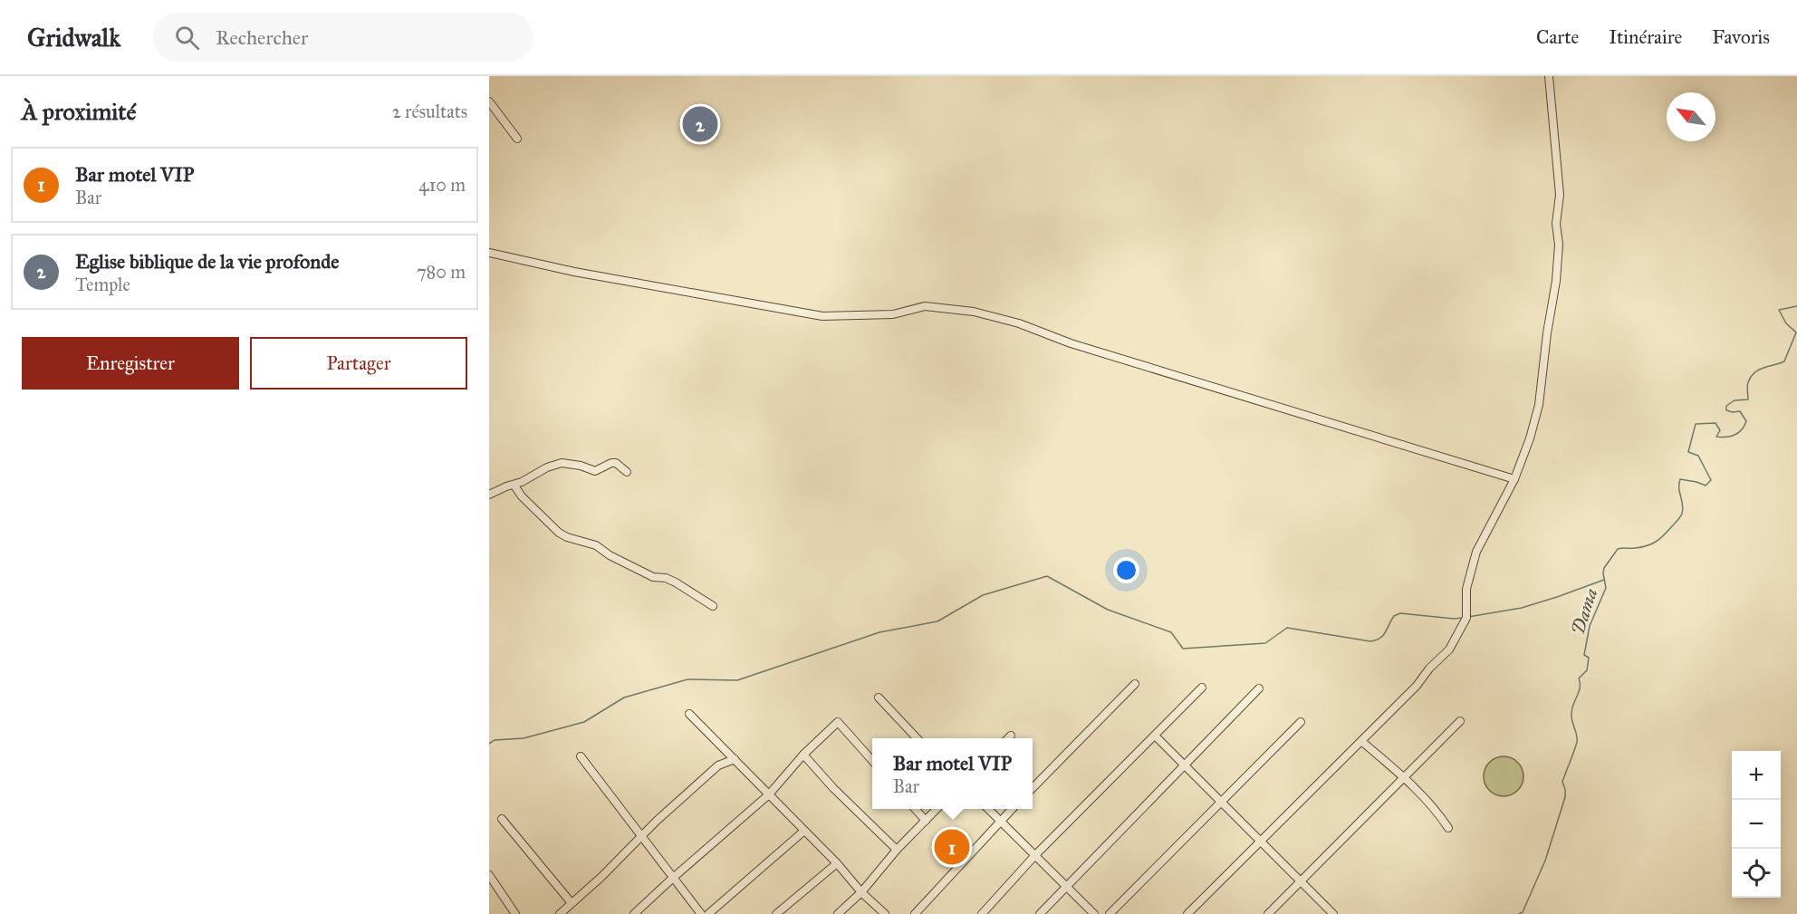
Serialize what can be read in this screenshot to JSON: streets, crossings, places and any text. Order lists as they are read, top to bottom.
{
  "water": ["Dama"],
  "north": "top left",
  "page": {
    "header": "Gridwalk",
    "search": "Rechercher",
    "nav": ["Carte", "Itinéraire", "Favoris"],
    "heading": ["À proximité", "2 résultats"],
    "pins": ["2", "1"],
    "list": [
      {
        "mark": "1",
        "name": "Bar motel VIP",
        "note": "Bar",
        "value": "410 m"
      },
      {
        "mark": "2",
        "name": "Eglise biblique de la vie profonde",
        "note": "Temple",
        "value": "780 m"
      }
    ],
    "buttons": ["Enregistrer", "Partager"],
    "popup": ["Bar motel VIP", "Bar"],
    "map_buttons": ["+", "−"]
  }
}
